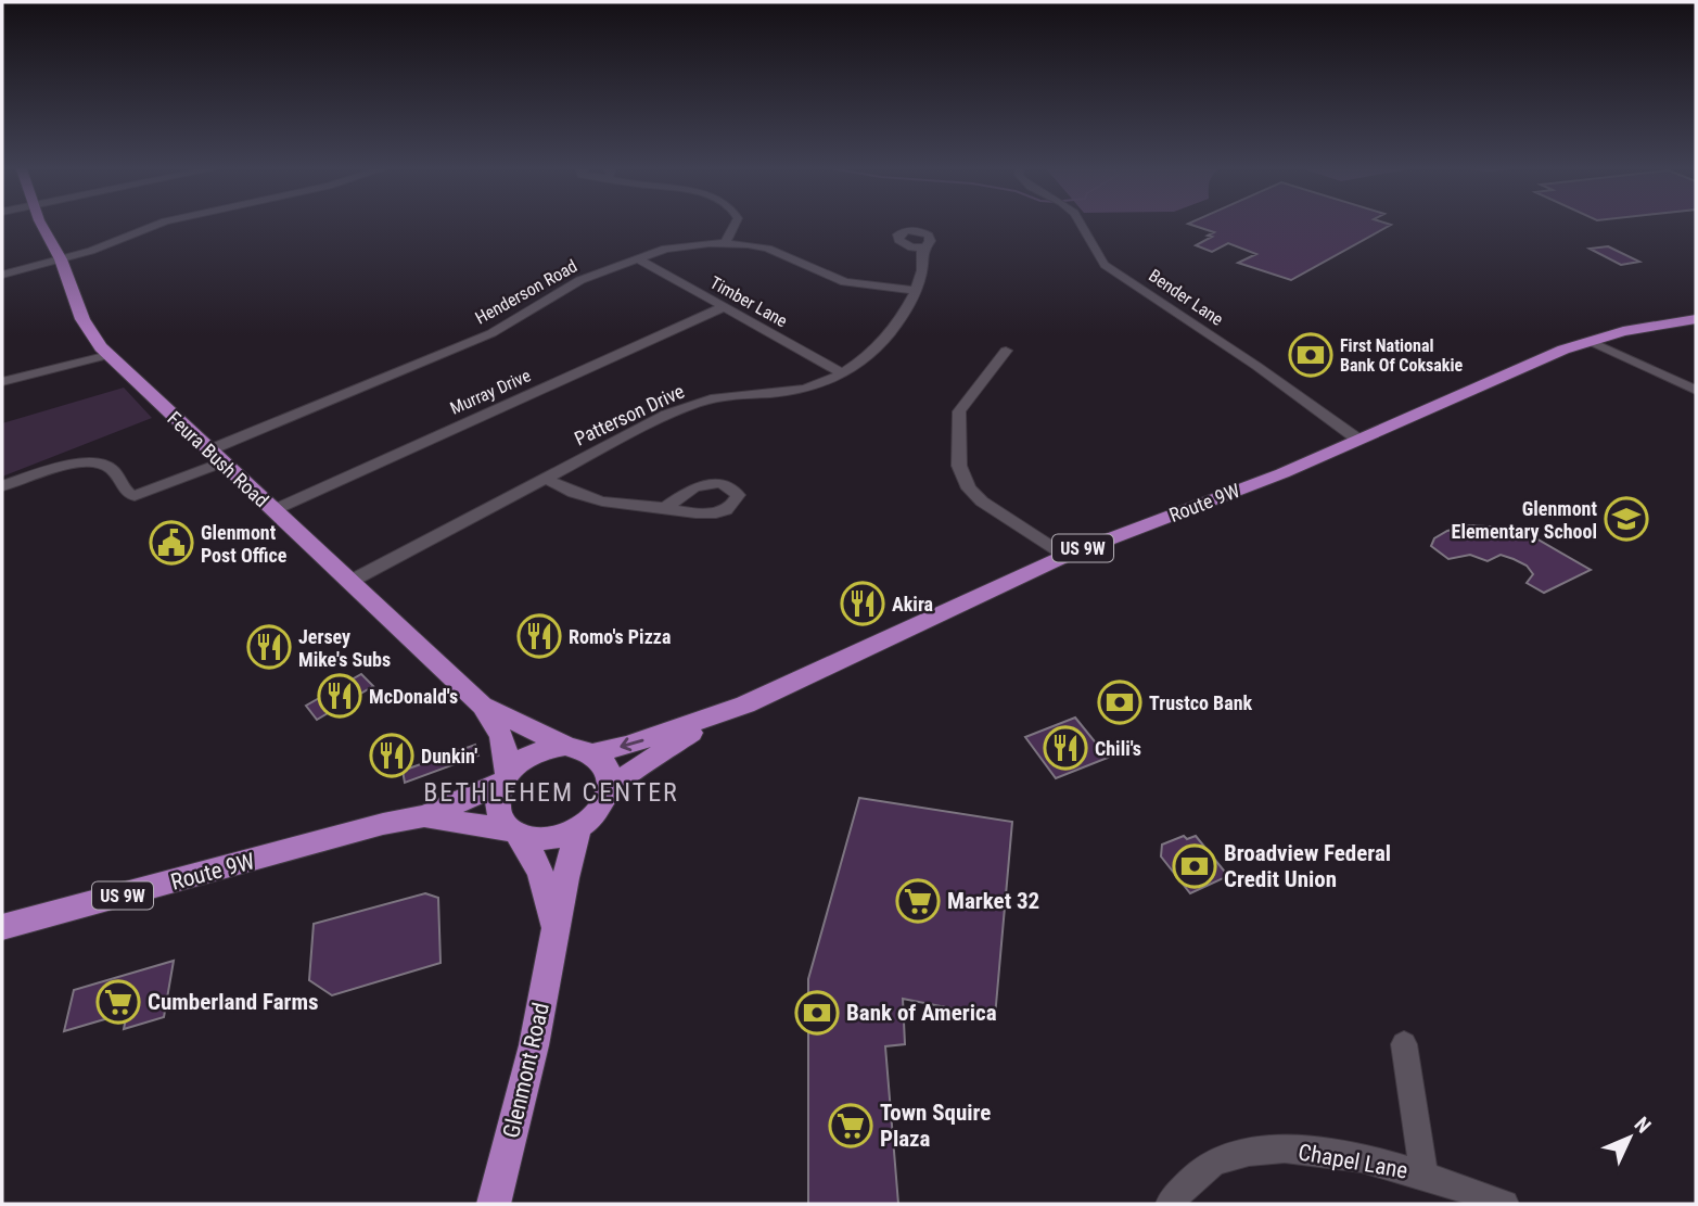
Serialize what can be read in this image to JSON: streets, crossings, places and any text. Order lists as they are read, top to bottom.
{
  "streets": {
    "main road": [
      "Feura Bush Road",
      "Route 9W",
      "US 9W",
      "Glenmont Road"
    ],
    "street": [
      "Henderson Road",
      "Bender Lane",
      "Timber Lane",
      "Murray Drive",
      "Patterson Drive",
      "Chapel Lane"
    ]
  },
  "crossings": [
    ["Henderson Road", "Timber Lane"],
    ["Henderson Road", "Patterson Drive"],
    ["Henderson Road", "Feura Bush Road"],
    ["Bender Lane", "Route 9W"],
    ["Timber Lane", "Murray Drive"],
    ["Timber Lane", "Patterson Drive"],
    ["Murray Drive", "Feura Bush Road"],
    ["Patterson Drive", "Feura Bush Road"],
    ["Feura Bush Road", "Route 9W"],
    ["Feura Bush Road", "Glenmont Road"],
    ["Route 9W", "Glenmont Road"]
  ],
  "districts": ["BETHLEHEM CENTER"],
  "places": {
    "bank": [
      "First National Bank Of Coksakie",
      "Trustco Bank",
      "Broadview Federal Credit Union",
      "Bank of America"
    ],
    "school or university": ["Glenmont Elementary School"],
    "public building": ["Glenmont Post Office"],
    "restaurant": [
      "Akira",
      "Romo's Pizza",
      "Jersey Mike's Subs",
      "McDonald's",
      "Chili's",
      "Dunkin'"
    ],
    "supermarket": ["Market 32", "Cumberland Farms", "Town Squire Plaza"]
  },
  "north": "top right"
}
